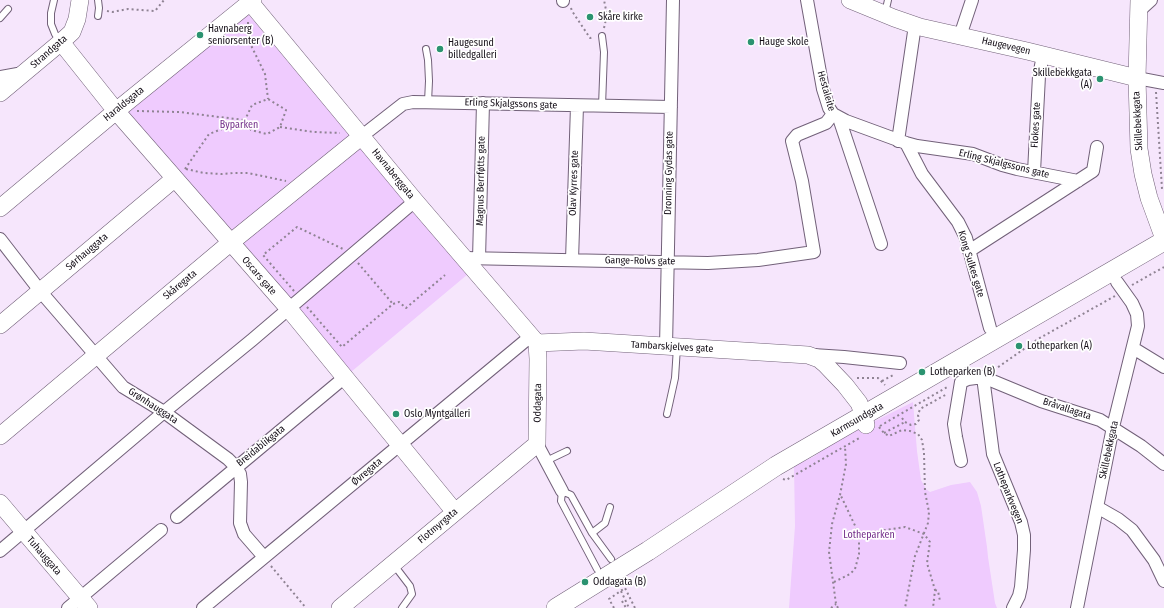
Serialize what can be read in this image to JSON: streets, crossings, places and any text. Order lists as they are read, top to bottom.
{
  "streets": {
    "main road": ["Karmsundgata"],
    "street": [
      "Haugevegen",
      "Strandgata",
      "Hestaleite",
      "Haraldsgata",
      "Erling Skjalgssons gate",
      "Skillebekkgata",
      "Flokes gate",
      "Dronning Gydas gate",
      "Havnaberggata",
      "Magnus Berrføtts gate",
      "Olav Kyrres gate",
      "Sørhauggata",
      "Gange-Rolvs gate",
      "Kong Sulkes gate",
      "Oscars gate",
      "Skåregata",
      "Tambarskjelves gate",
      "Oddagata",
      "Grønhauggata",
      "Bråvallagata",
      "Breidablikgata",
      "Øvregata",
      "Lotheparkvegen",
      "Flotmyrgata",
      "Tuhauggata"
    ]
  },
  "crossings": [
    ["Haugevegen", "Skillebekkgata"],
    ["Haugevegen", "Flokes gate"],
    ["Strandgata", "Oscars gate"],
    ["Hestaleite", "Erling Skjalgssons gate"],
    ["Hestaleite", "Gange-Rolvs gate"],
    ["Haraldsgata", "Havnaberggata"],
    ["Haraldsgata", "Oscars gate"],
    ["Erling Skjalgssons gate", "Flokes gate"],
    ["Erling Skjalgssons gate", "Dronning Gydas gate"],
    ["Erling Skjalgssons gate", "Havnaberggata"],
    ["Erling Skjalgssons gate", "Magnus Berrføtts gate"],
    ["Erling Skjalgssons gate", "Olav Kyrres gate"],
    ["Erling Skjalgssons gate", "Kong Sulkes gate"],
    ["Erling Skjalgssons gate", "Skåregata"],
    ["Skillebekkgata", "Bråvallagata"],
    ["Skillebekkgata", "Karmsundgata"],
    ["Dronning Gydas gate", "Gange-Rolvs gate"],
    ["Dronning Gydas gate", "Tambarskjelves gate"],
    ["Havnaberggata", "Magnus Berrføtts gate"],
    ["Havnaberggata", "Gange-Rolvs gate"],
    ["Havnaberggata", "Skåregata"],
    ["Havnaberggata", "Tambarskjelves gate"],
    ["Havnaberggata", "Oddagata"],
    ["Havnaberggata", "Øvregata"],
    ["Magnus Berrføtts gate", "Gange-Rolvs gate"],
    ["Olav Kyrres gate", "Gange-Rolvs gate"],
    ["Sørhauggata", "Oscars gate"],
    ["Sørhauggata", "Grønhauggata"],
    ["Oscars gate", "Skåregata"],
    ["Oscars gate", "Breidablikgata"],
    ["Oscars gate", "Øvregata"],
    ["Oscars gate", "Flotmyrgata"],
    ["Skåregata", "Grønhauggata"],
    ["Tambarskjelves gate", "Oddagata"],
    ["Tambarskjelves gate", "Karmsundgata"],
    ["Tambarskjelves gate", "Øvregata"],
    ["Oddagata", "Øvregata"],
    ["Oddagata", "Flotmyrgata"],
    ["Grønhauggata", "Breidablikgata"],
    ["Bråvallagata", "Lotheparkvegen"]
  ],
  "parks": ["Byparken", "Lotheparken"],
  "places": [
    "Skåre kirke",
    "Havnaberg seniorsenter (B)",
    "Hauge skole",
    "Haugesund billedgalleri",
    "Skillebekkgata (A)",
    "Lotheparken (A)",
    "Lotheparken (B)",
    "Oslo Myntgalleri",
    "Oddagata (B)"
  ]
}
